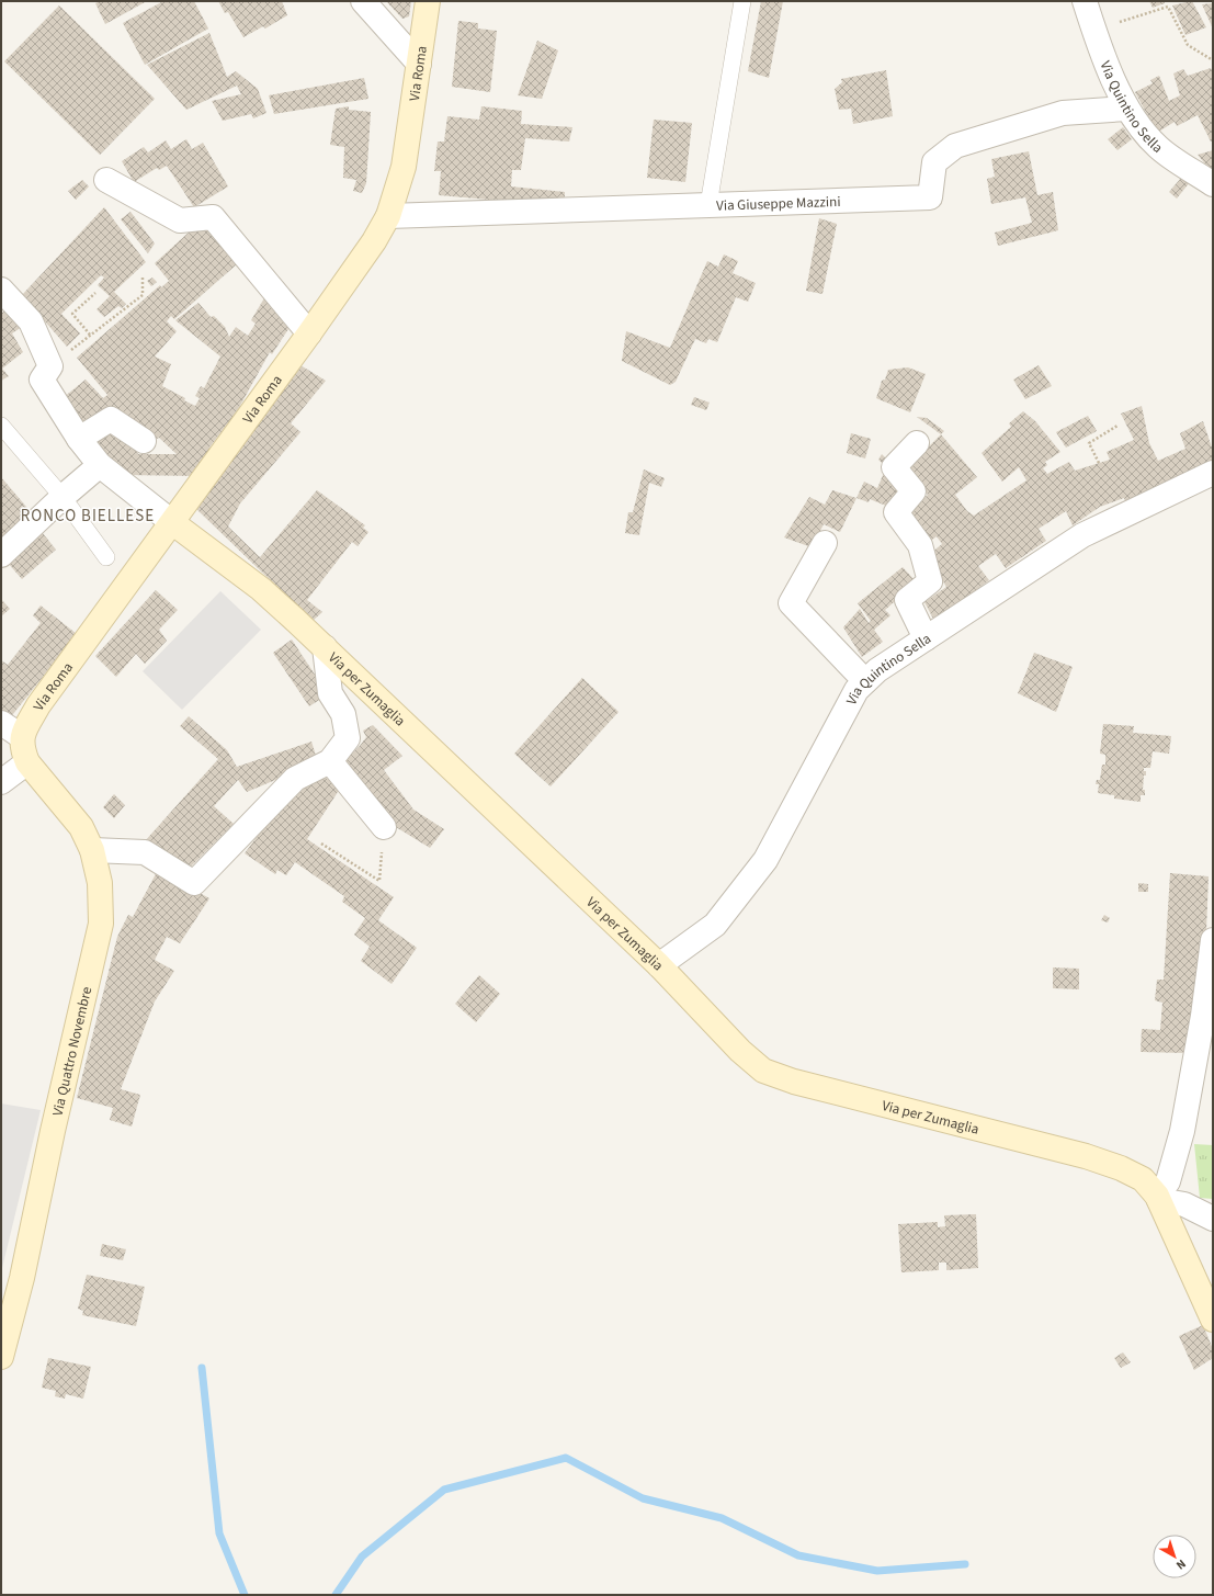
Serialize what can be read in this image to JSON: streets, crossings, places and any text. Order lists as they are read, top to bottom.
{
  "streets": {
    "street": [
      "Via Roma",
      "Via Quintino Sella",
      "Via Giuseppe Mazzini",
      "Via per Zumaglia",
      "Via Quattro Novembre"
    ]
  },
  "crossings": [
    ["Via Roma", "Via Giuseppe Mazzini"],
    ["Via Roma", "Via per Zumaglia"],
    ["Via Quintino Sella", "Via Giuseppe Mazzini"],
    ["Via Quintino Sella", "Via per Zumaglia"]
  ],
  "districts": ["RONCO BIELLESE"],
  "north": "bottom right"
}
